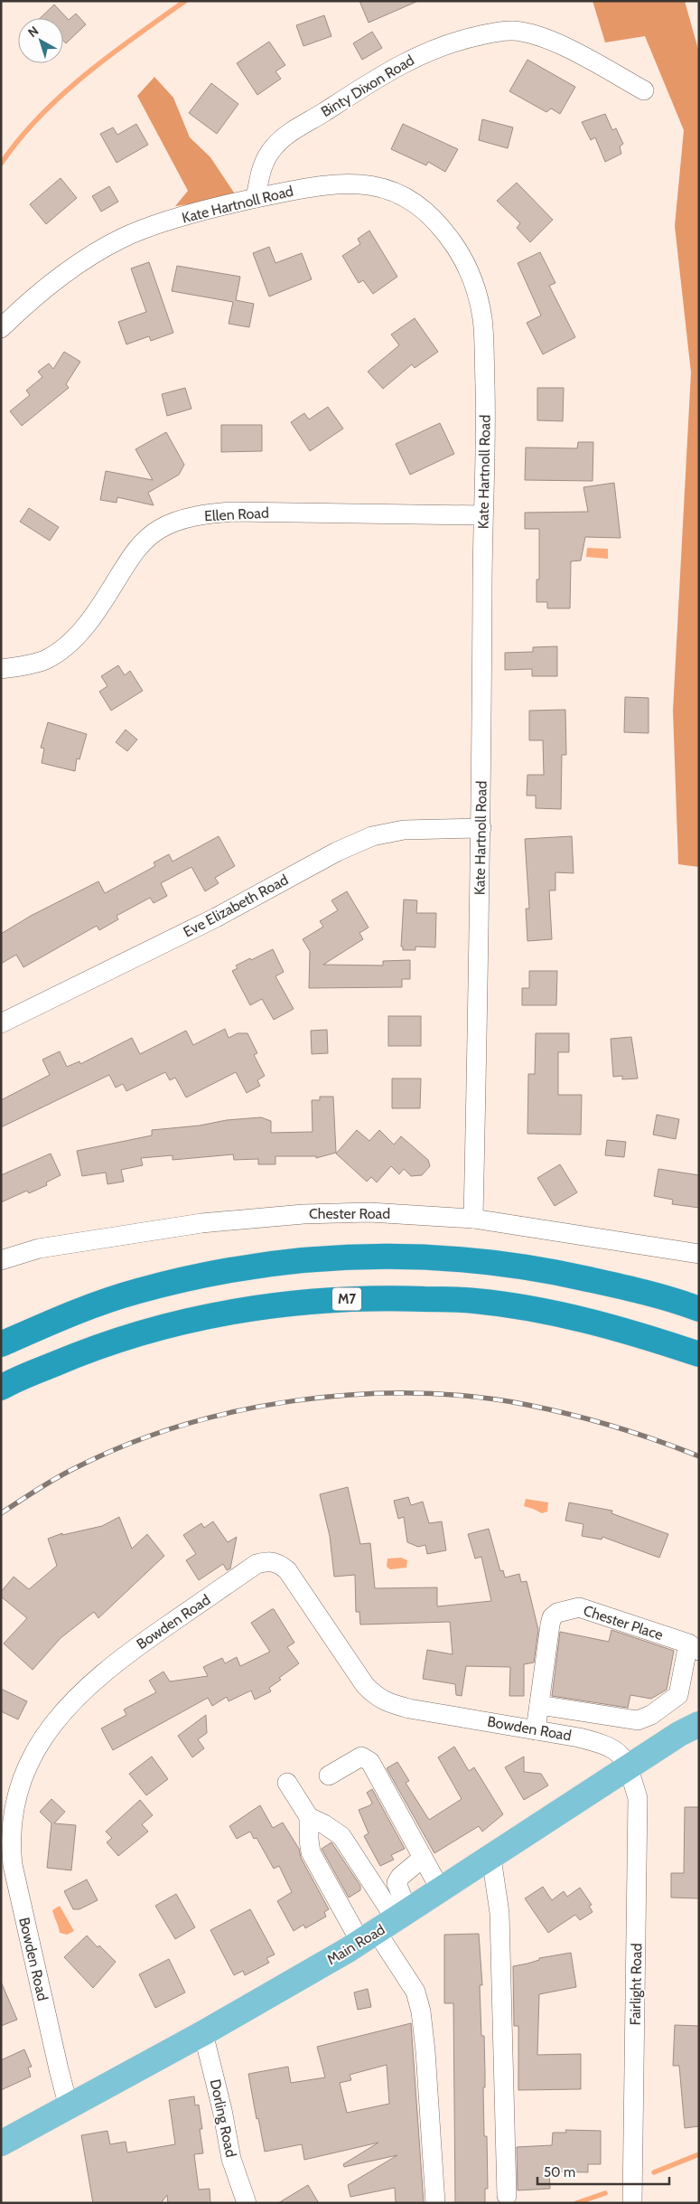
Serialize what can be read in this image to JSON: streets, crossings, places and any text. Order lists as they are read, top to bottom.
{
  "streets": {
    "highway": ["M7"],
    "main road": ["Main Road"],
    "street": [
      "Binty Dixon Road",
      "Kate Hartnoll Road",
      "Ellen Road",
      "Eve Elizabeth Road",
      "Chester Road",
      "Bowden Road",
      "Chester Place",
      "Fairlight Road",
      "Dorling Road"
    ]
  },
  "crossings": [
    ["Binty Dixon Road", "Kate Hartnoll Road"],
    ["Kate Hartnoll Road", "Ellen Road"],
    ["Kate Hartnoll Road", "Eve Elizabeth Road"],
    ["Kate Hartnoll Road", "Chester Road"],
    ["Bowden Road", "Chester Place"],
    ["Bowden Road", "Main Road"],
    ["Bowden Road", "Fairlight Road"],
    ["Main Road", "Fairlight Road"],
    ["Main Road", "Dorling Road"]
  ],
  "scale_bar": "50 m",
  "north": "top left"
}
